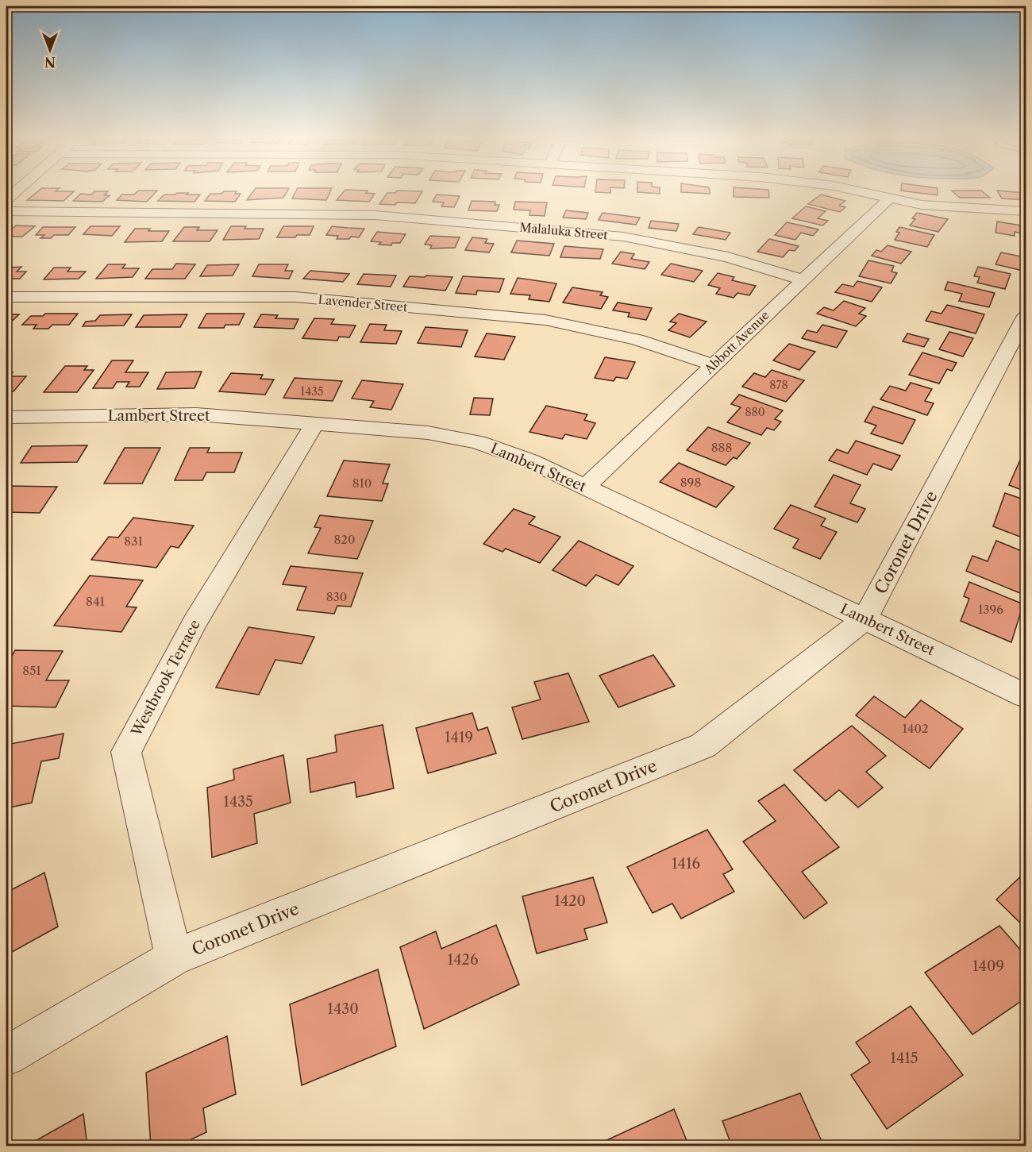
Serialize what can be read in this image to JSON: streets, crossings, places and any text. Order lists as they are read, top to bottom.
{
  "streets": {
    "street": [
      "Malaluka Street",
      "Lavender Street",
      "Abbott Avenue",
      "Lambert Street",
      "Coronet Drive",
      "Westbrook Terrace"
    ]
  },
  "crossings": [
    ["Malaluka Street", "Abbott Avenue"],
    ["Lavender Street", "Abbott Avenue"],
    ["Abbott Avenue", "Lambert Street"],
    ["Lambert Street", "Coronet Drive"],
    ["Lambert Street", "Westbrook Terrace"],
    ["Coronet Drive", "Westbrook Terrace"]
  ],
  "house_numbers": [
    "878",
    "1435",
    "880",
    "888",
    "898",
    "810",
    "820",
    "831",
    "830",
    "841",
    "1396",
    "851",
    "1402",
    "1419",
    "1435",
    "1416",
    "1420",
    "1426",
    "1409",
    "1430",
    "1415"
  ],
  "north": "bottom"
}
